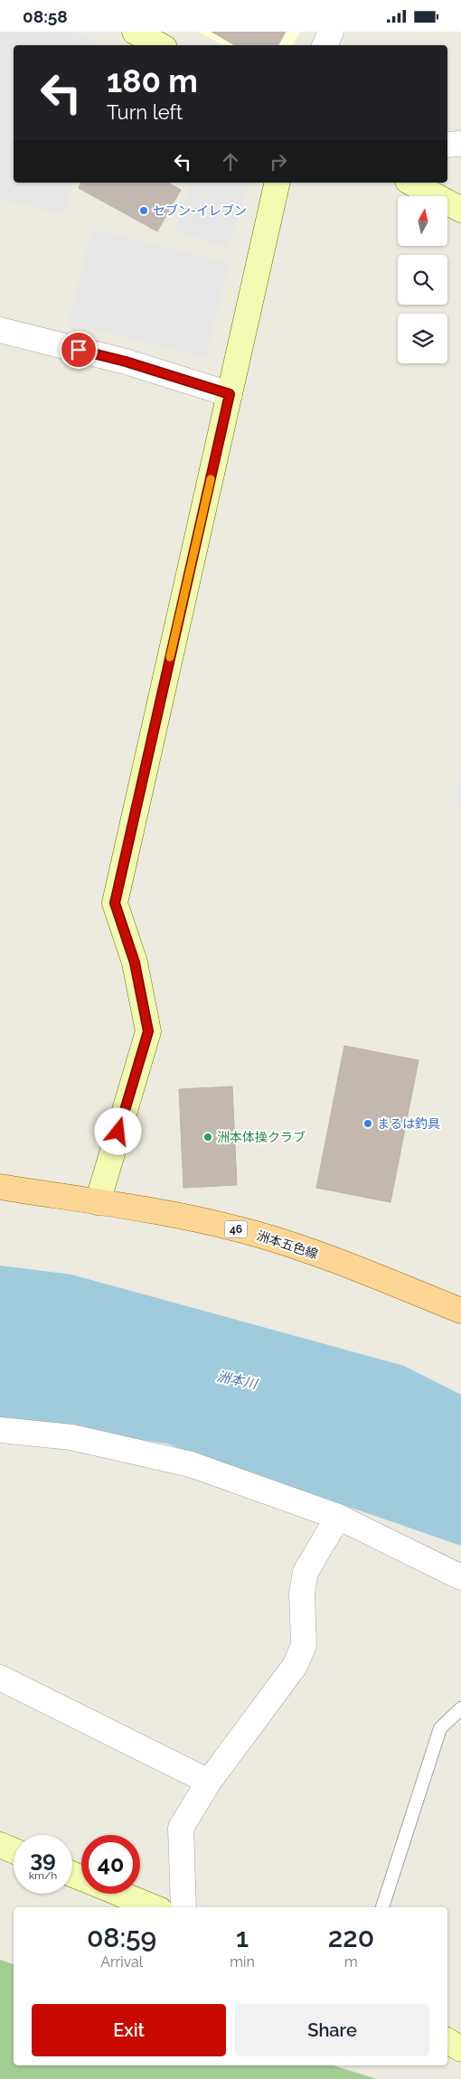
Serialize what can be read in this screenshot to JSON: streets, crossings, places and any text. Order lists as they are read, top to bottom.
{
  "streets": {
    "main road": ["46", "洲本五色線"]
  },
  "water": ["洲本川"],
  "places": ["セブン-イレブン", "まるは釣具", "洲本体操クラブ"],
  "north": "top",
  "page": {
    "status": "08:58",
    "turn": ["180 m", "Turn left"],
    "speed": "39 km/h",
    "limit": "40",
    "eta": [
      "08:59",
      "Arrival",
      "1",
      "min",
      "220",
      "m"
    ],
    "buttons": ["Exit", "Share"]
  }
}
